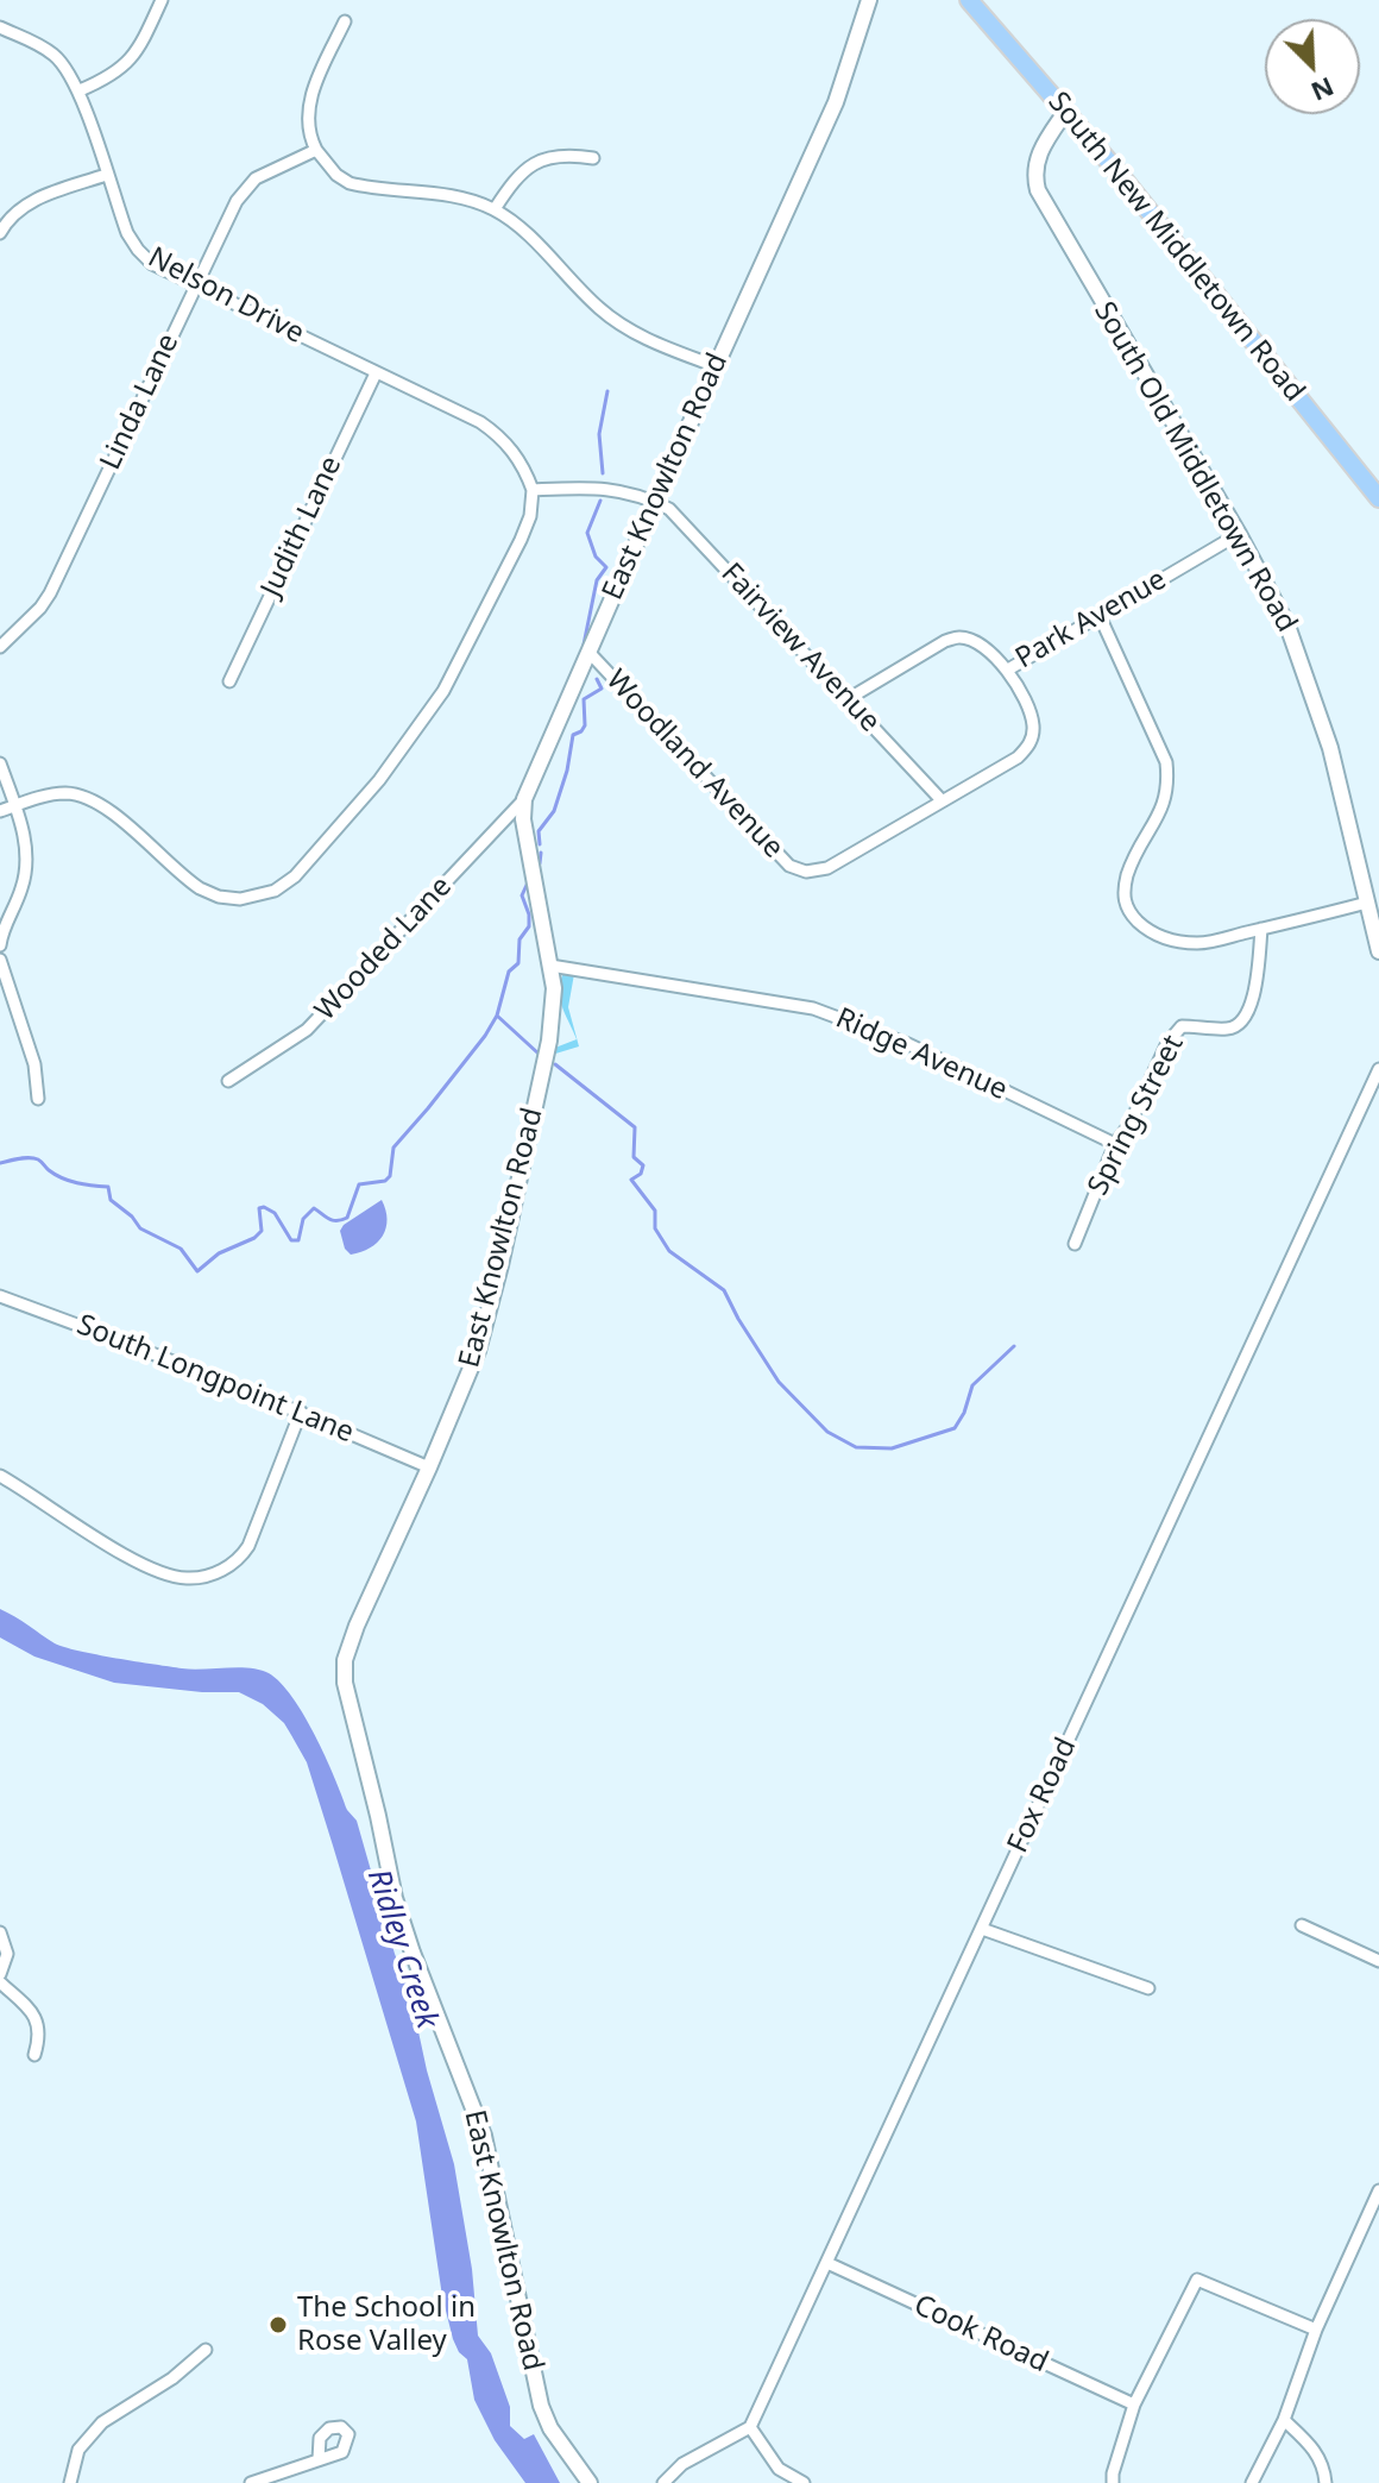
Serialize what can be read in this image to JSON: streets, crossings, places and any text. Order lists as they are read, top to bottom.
{
  "streets": {
    "main road": ["South New Middletown Road", "South Old Middletown Road", "East Knowlton Road"],
    "street": [
      "Nelson Drive",
      "Linda Lane",
      "Judith Lane",
      "Park Avenue",
      "Fairview Avenue",
      "Woodland Avenue",
      "Wooded Lane",
      "Ridge Avenue",
      "Spring Street",
      "South Longpoint Lane",
      "Fox Road",
      "Cook Road"
    ]
  },
  "crossings": [
    ["South New Middletown Road", "South Old Middletown Road"],
    ["Nelson Drive", "Linda Lane"],
    ["Nelson Drive", "Judith Lane"],
    ["South Old Middletown Road", "Park Avenue"],
    ["East Knowlton Road", "Fairview Avenue"],
    ["East Knowlton Road", "Woodland Avenue"],
    ["East Knowlton Road", "Wooded Lane"],
    ["East Knowlton Road", "Ridge Avenue"],
    ["East Knowlton Road", "South Longpoint Lane"],
    ["Park Avenue", "Fairview Avenue"],
    ["Park Avenue", "Woodland Avenue"],
    ["Fairview Avenue", "Woodland Avenue"],
    ["Ridge Avenue", "Spring Street"],
    ["Fox Road", "Cook Road"]
  ],
  "water": ["Ridley Creek"],
  "places": ["The School in Rose Valley"],
  "north": "bottom right"
}
